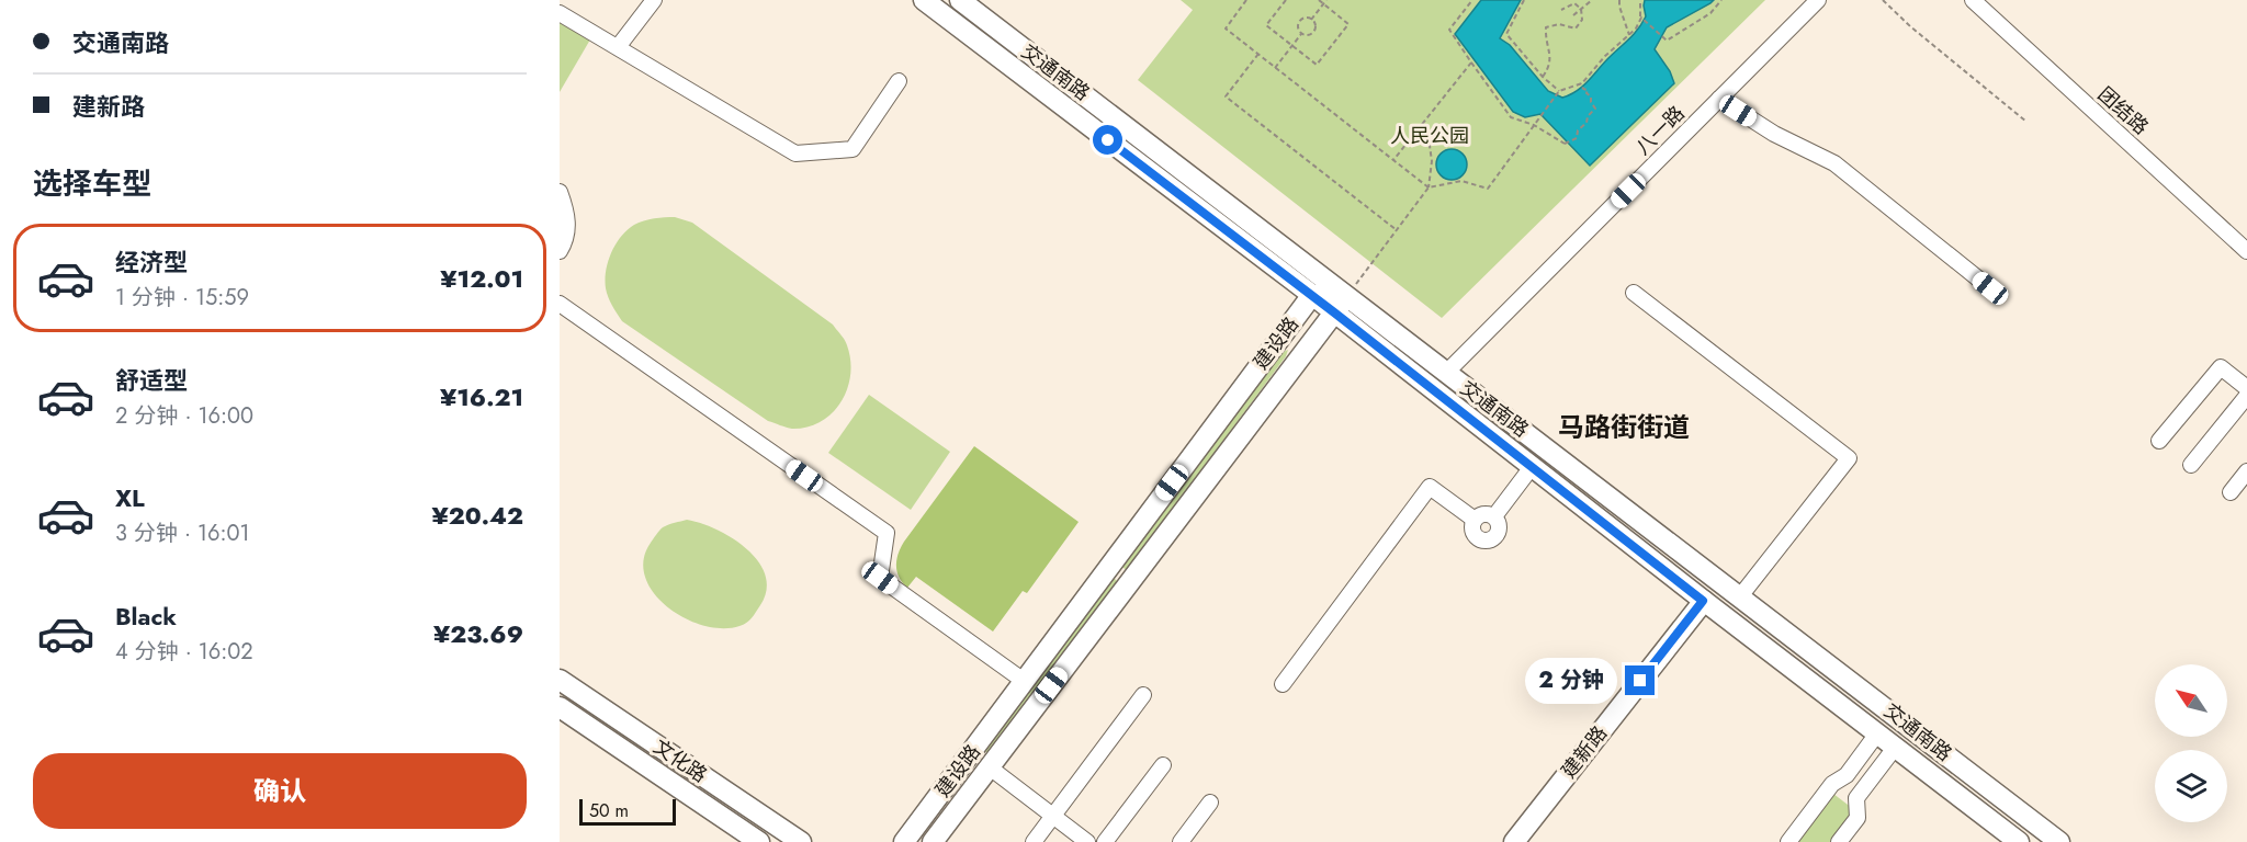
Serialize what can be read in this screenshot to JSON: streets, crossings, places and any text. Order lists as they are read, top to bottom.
{
  "streets": {
    "main road": [
      "交通南路",
      "建设路",
      "建新路",
      "文化路"
    ],
    "street": ["团结路", "八一路"]
  },
  "crossings": [
    ["交通南路", "八一路"],
    ["交通南路", "建设路"],
    ["交通南路", "建新路"]
  ],
  "districts": ["马路街街道"],
  "parks": ["人民公园"],
  "scale_bar": "50 m",
  "north": "top left",
  "page": {
    "banner": ["交通南路", "建新路"],
    "heading": "选择车型",
    "list": [
      {
        "name": "经济型",
        "note": "1 分钟 · 15:59",
        "value": "¥12.01"
      },
      {
        "name": "舒适型",
        "note": "2 分钟 · 16:00",
        "value": "¥16.21"
      },
      {
        "name": "XL",
        "note": "3 分钟 · 16:01",
        "value": "¥20.42"
      },
      {
        "name": "Black",
        "note": "4 分钟 · 16:02",
        "value": "¥23.69"
      }
    ],
    "bubble": "2 分钟",
    "buttons": "确认",
    "scale": "50 m"
  }
}
